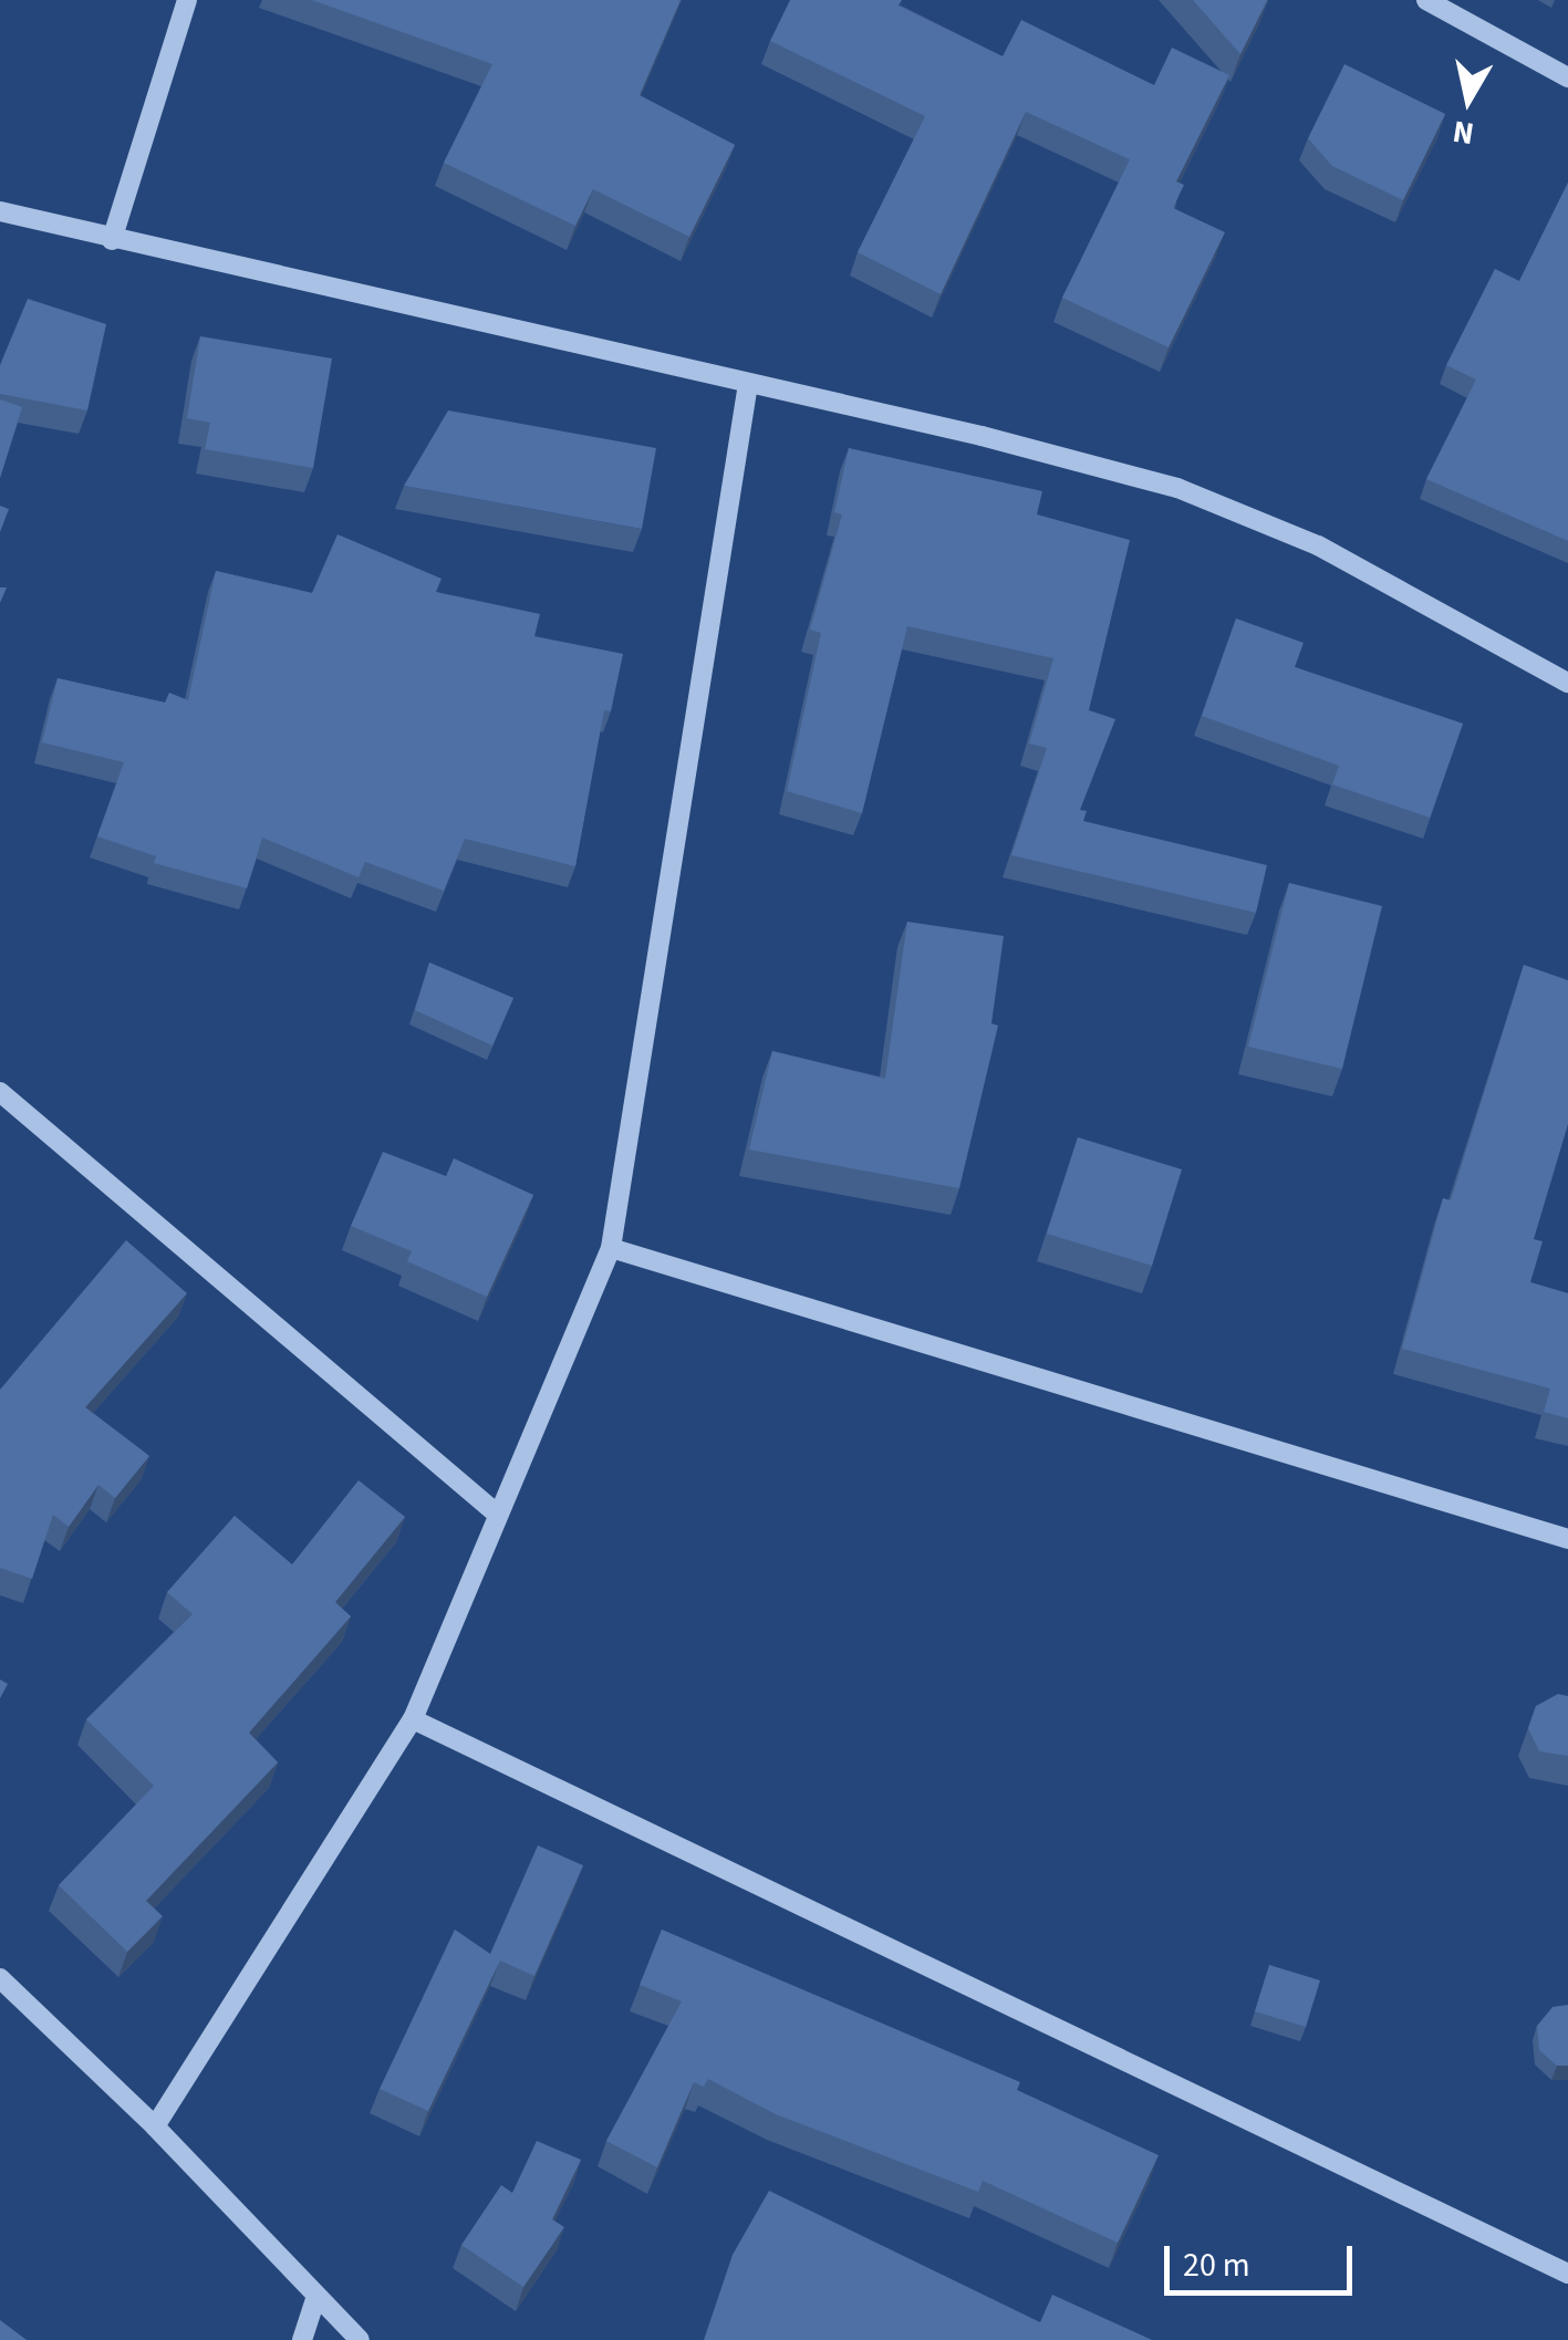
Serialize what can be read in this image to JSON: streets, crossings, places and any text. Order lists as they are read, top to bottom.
{
  "scale_bar": "20 m",
  "north": "bottom"
}
